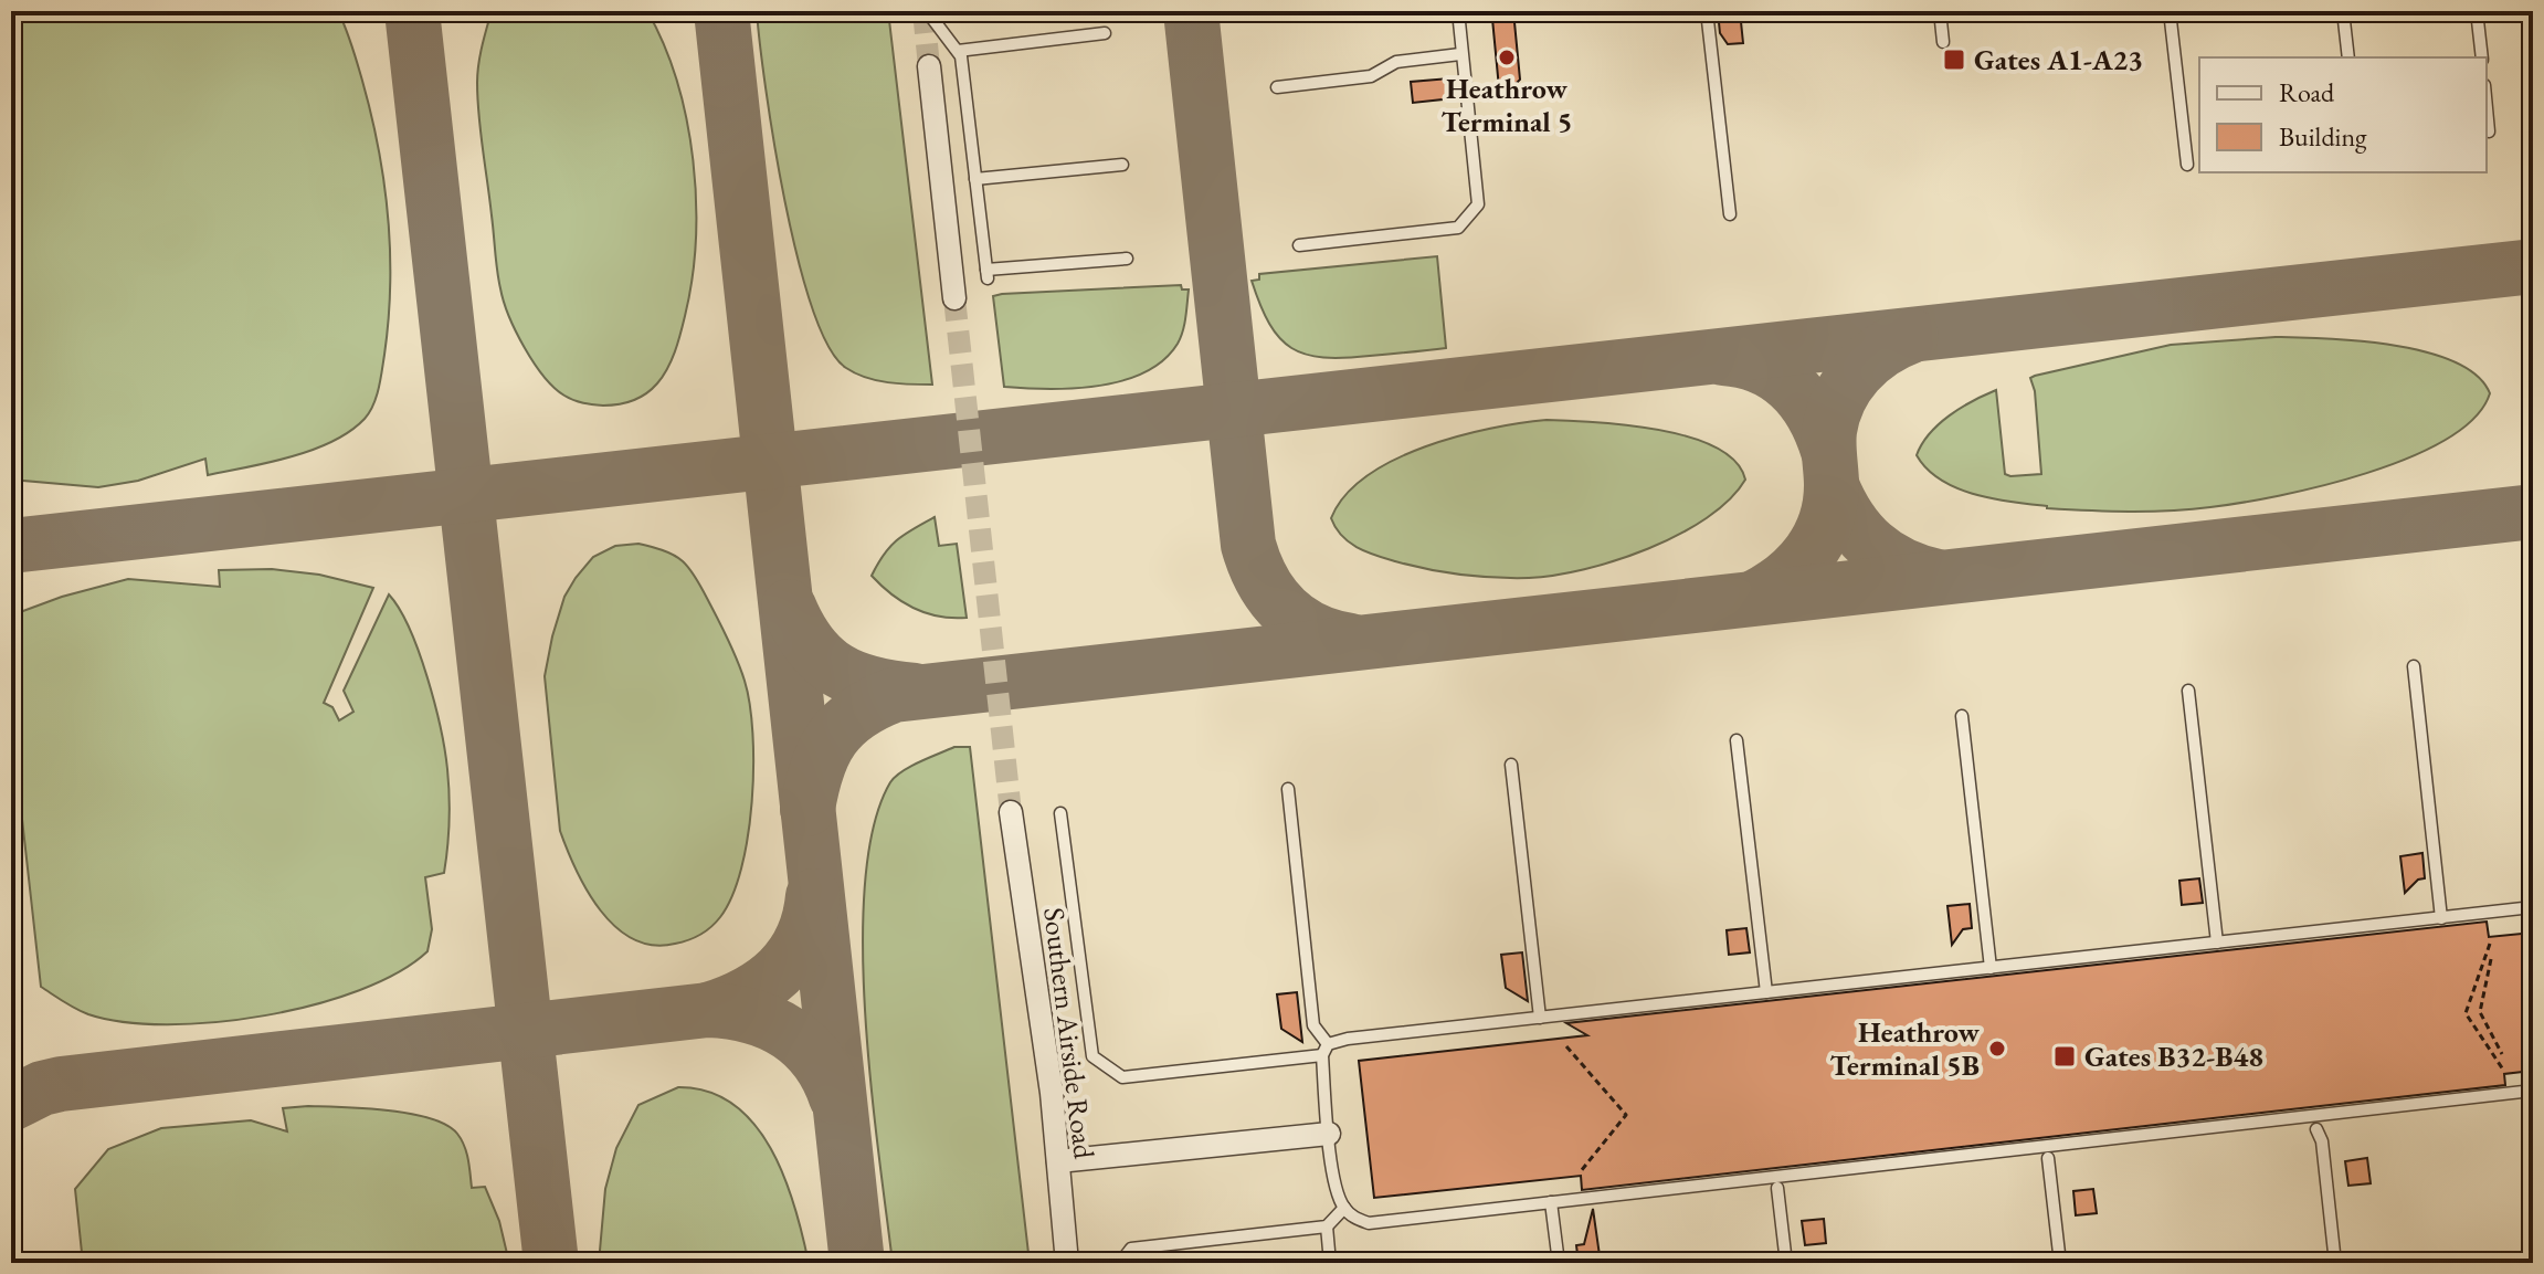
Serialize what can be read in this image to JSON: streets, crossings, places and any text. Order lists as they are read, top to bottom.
{
  "streets": {
    "street": ["Southern Airside Road"]
  },
  "places": {
    "other": ["Heathrow Terminal 5", "Heathrow Terminal 5B"],
    "transit": ["Gates A1-A23", "Gates B32-B48"]
  },
  "legend": ["Road", "Building"]
}
